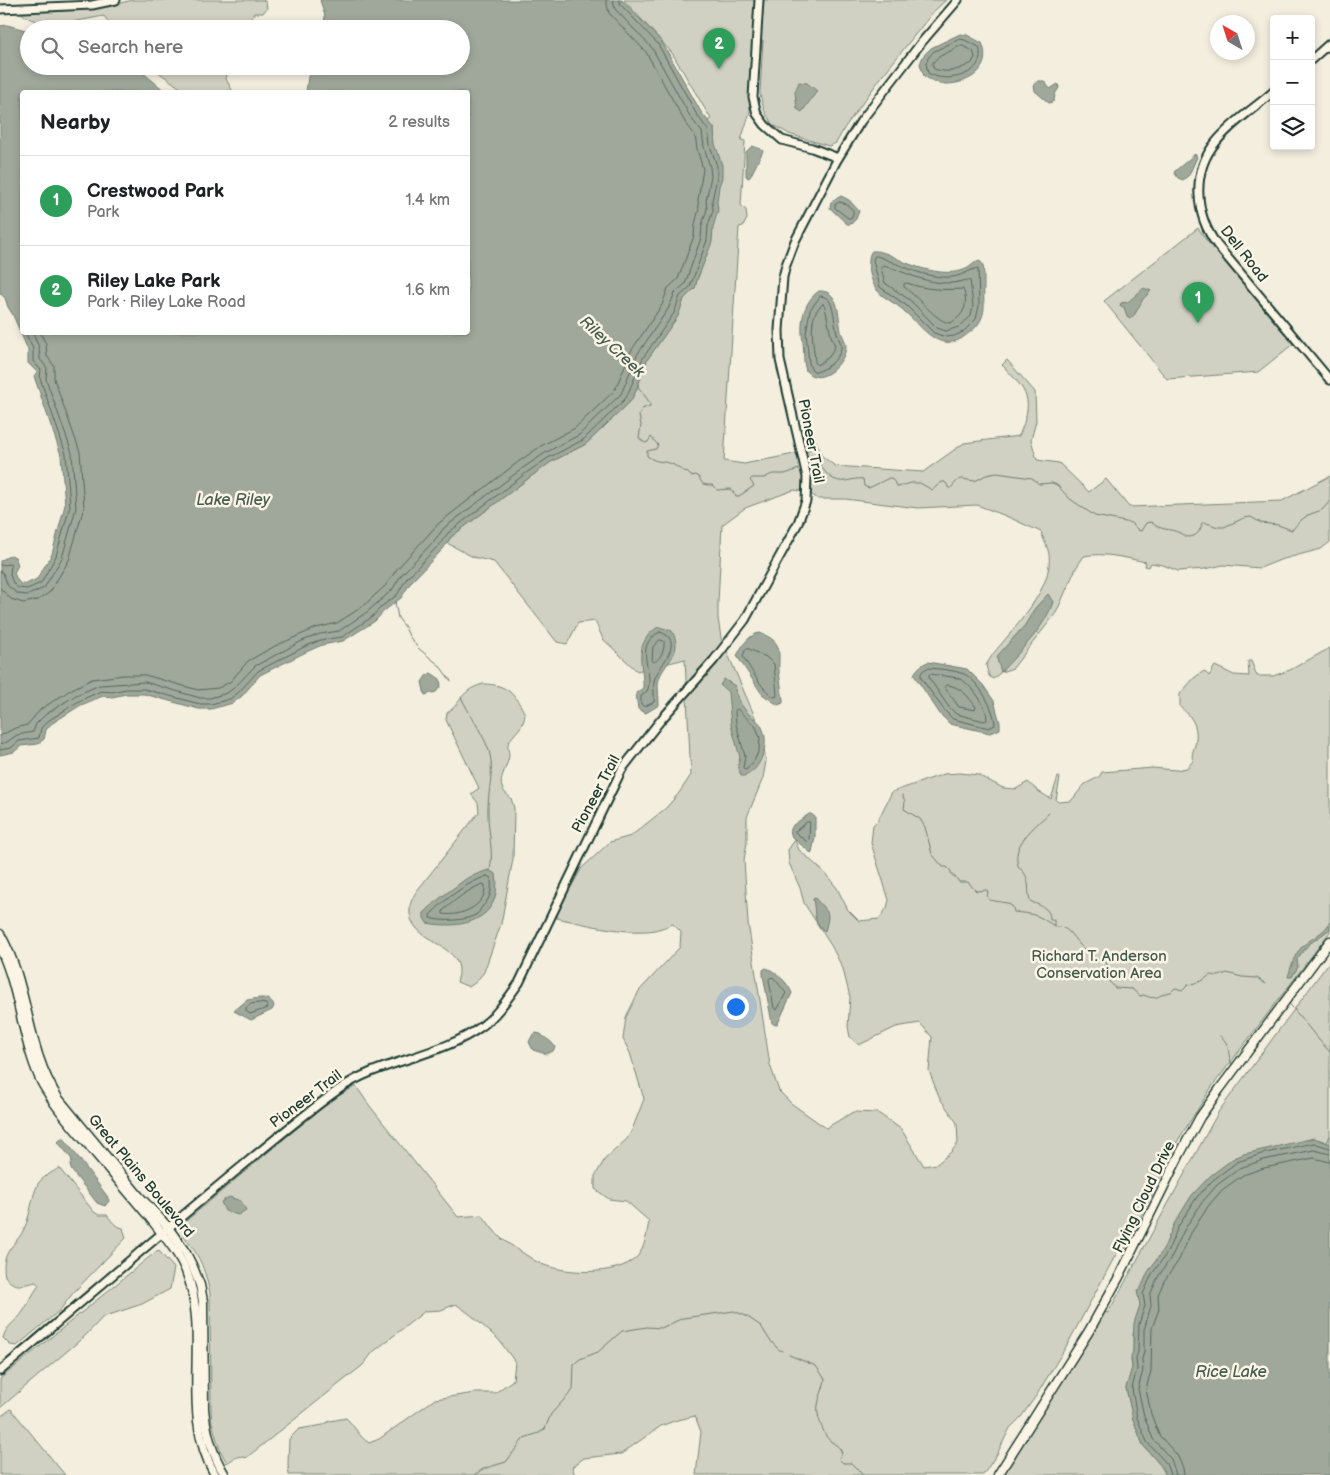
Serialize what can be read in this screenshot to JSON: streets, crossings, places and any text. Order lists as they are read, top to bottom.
{
  "streets": {
    "main road": [
      "Dell Road",
      "Pioneer Trail",
      "Great Plains Boulevard",
      "Flying Cloud Drive"
    ]
  },
  "crossings": [
    ["Pioneer Trail", "Great Plains Boulevard"]
  ],
  "water": ["Riley Creek", "Lake Riley", "Rice Lake"],
  "parks": ["Richard T. Anderson Conservation Area"],
  "north": "top left",
  "page": {
    "map_buttons": ["+", "−"],
    "search": "Search here",
    "pins": ["2", "1"],
    "heading": ["Nearby", "2 results"],
    "list": [
      {
        "mark": "1",
        "name": "Crestwood Park",
        "note": "Park",
        "value": "1.4 km"
      },
      {
        "mark": "2",
        "name": "Riley Lake Park",
        "note": "Park · Riley Lake Road",
        "value": "1.6 km"
      }
    ]
  }
}
